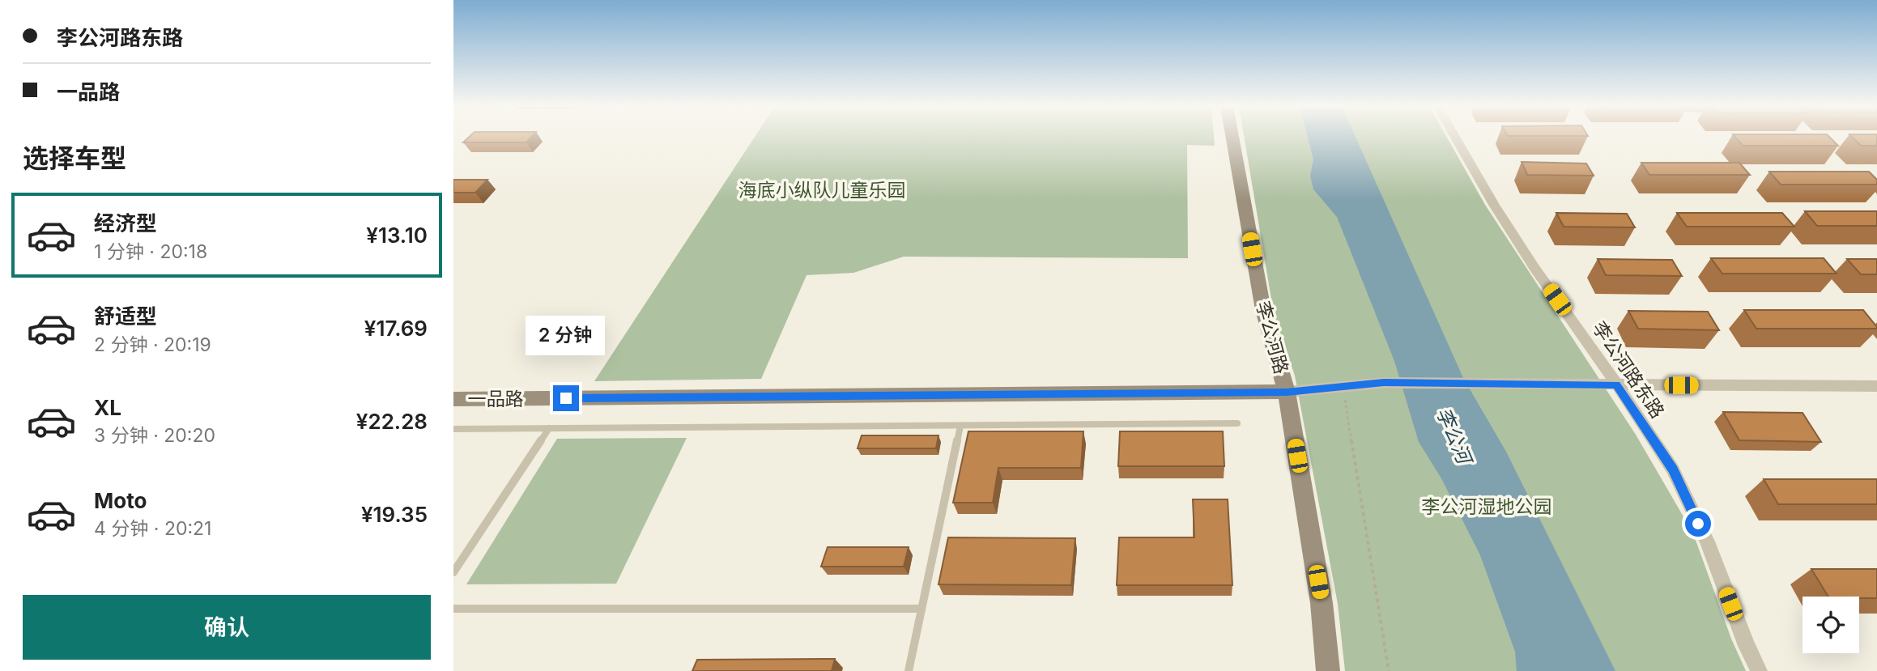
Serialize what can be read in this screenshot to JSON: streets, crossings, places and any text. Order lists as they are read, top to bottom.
{
  "streets": {
    "street": ["李公河路", "李公河路东路", "一品路"]
  },
  "crossings": [
    ["李公河路", "一品路"]
  ],
  "water": ["李公河"],
  "parks": ["海底小纵队儿童乐园", "李公河湿地公园"],
  "page": {
    "banner": ["李公河路东路", "一品路"],
    "heading": "选择车型",
    "list": [
      {
        "name": "经济型",
        "note": "1 分钟 · 20:18",
        "value": "¥13.10"
      },
      {
        "name": "舒适型",
        "note": "2 分钟 · 20:19",
        "value": "¥17.69"
      },
      {
        "name": "XL",
        "note": "3 分钟 · 20:20",
        "value": "¥22.28"
      },
      {
        "name": "Moto",
        "note": "4 分钟 · 20:21",
        "value": "¥19.35"
      }
    ],
    "bubble": "2 分钟",
    "buttons": "确认"
  }
}
